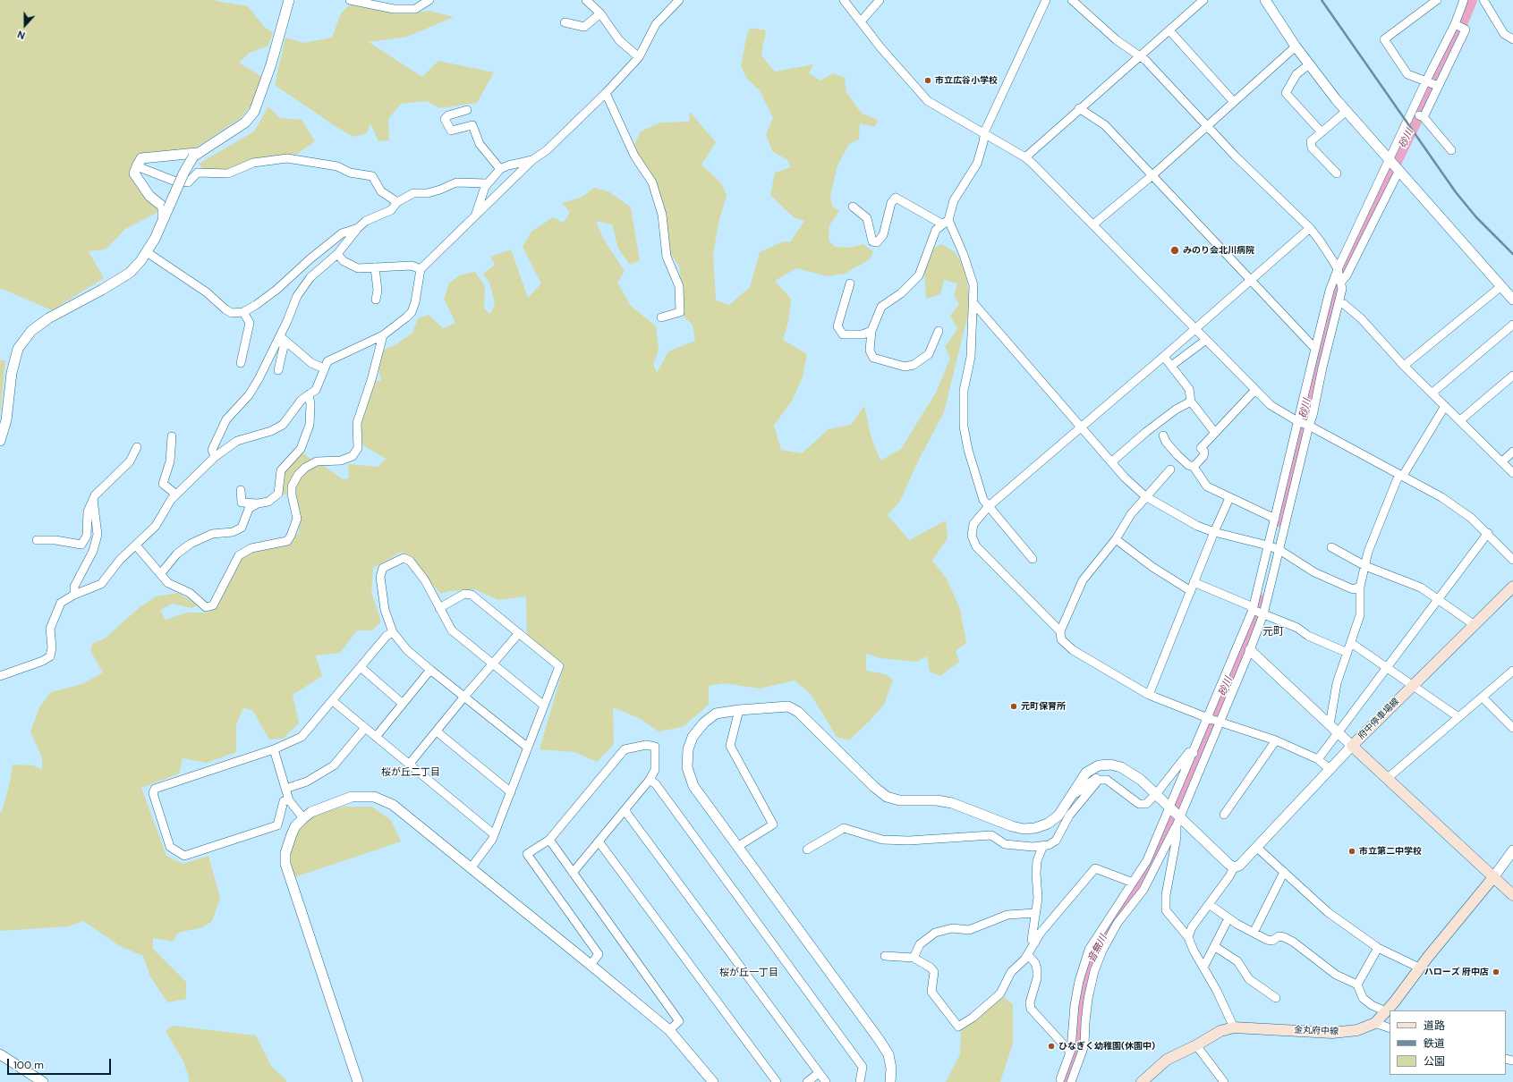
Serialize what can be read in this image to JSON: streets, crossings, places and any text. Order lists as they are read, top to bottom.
{
  "streets": {
    "main road": ["府中停車場線", "金丸府中線"]
  },
  "crossings": [
    ["府中停車場線", "金丸府中線"]
  ],
  "districts": ["元町", "桜が丘二丁目", "桜が丘一丁目"],
  "water": ["砂川", "音無川"],
  "places": [
    "市立広谷小学校",
    "みのり会北川病院",
    "元町保育所",
    "市立第二中学校",
    "ハローズ 府中店",
    "ひなぎく幼稚園(休園中)"
  ],
  "legend": ["道路", "鉄道", "公園"],
  "scale_bar": "100 m",
  "north": "bottom"
}
